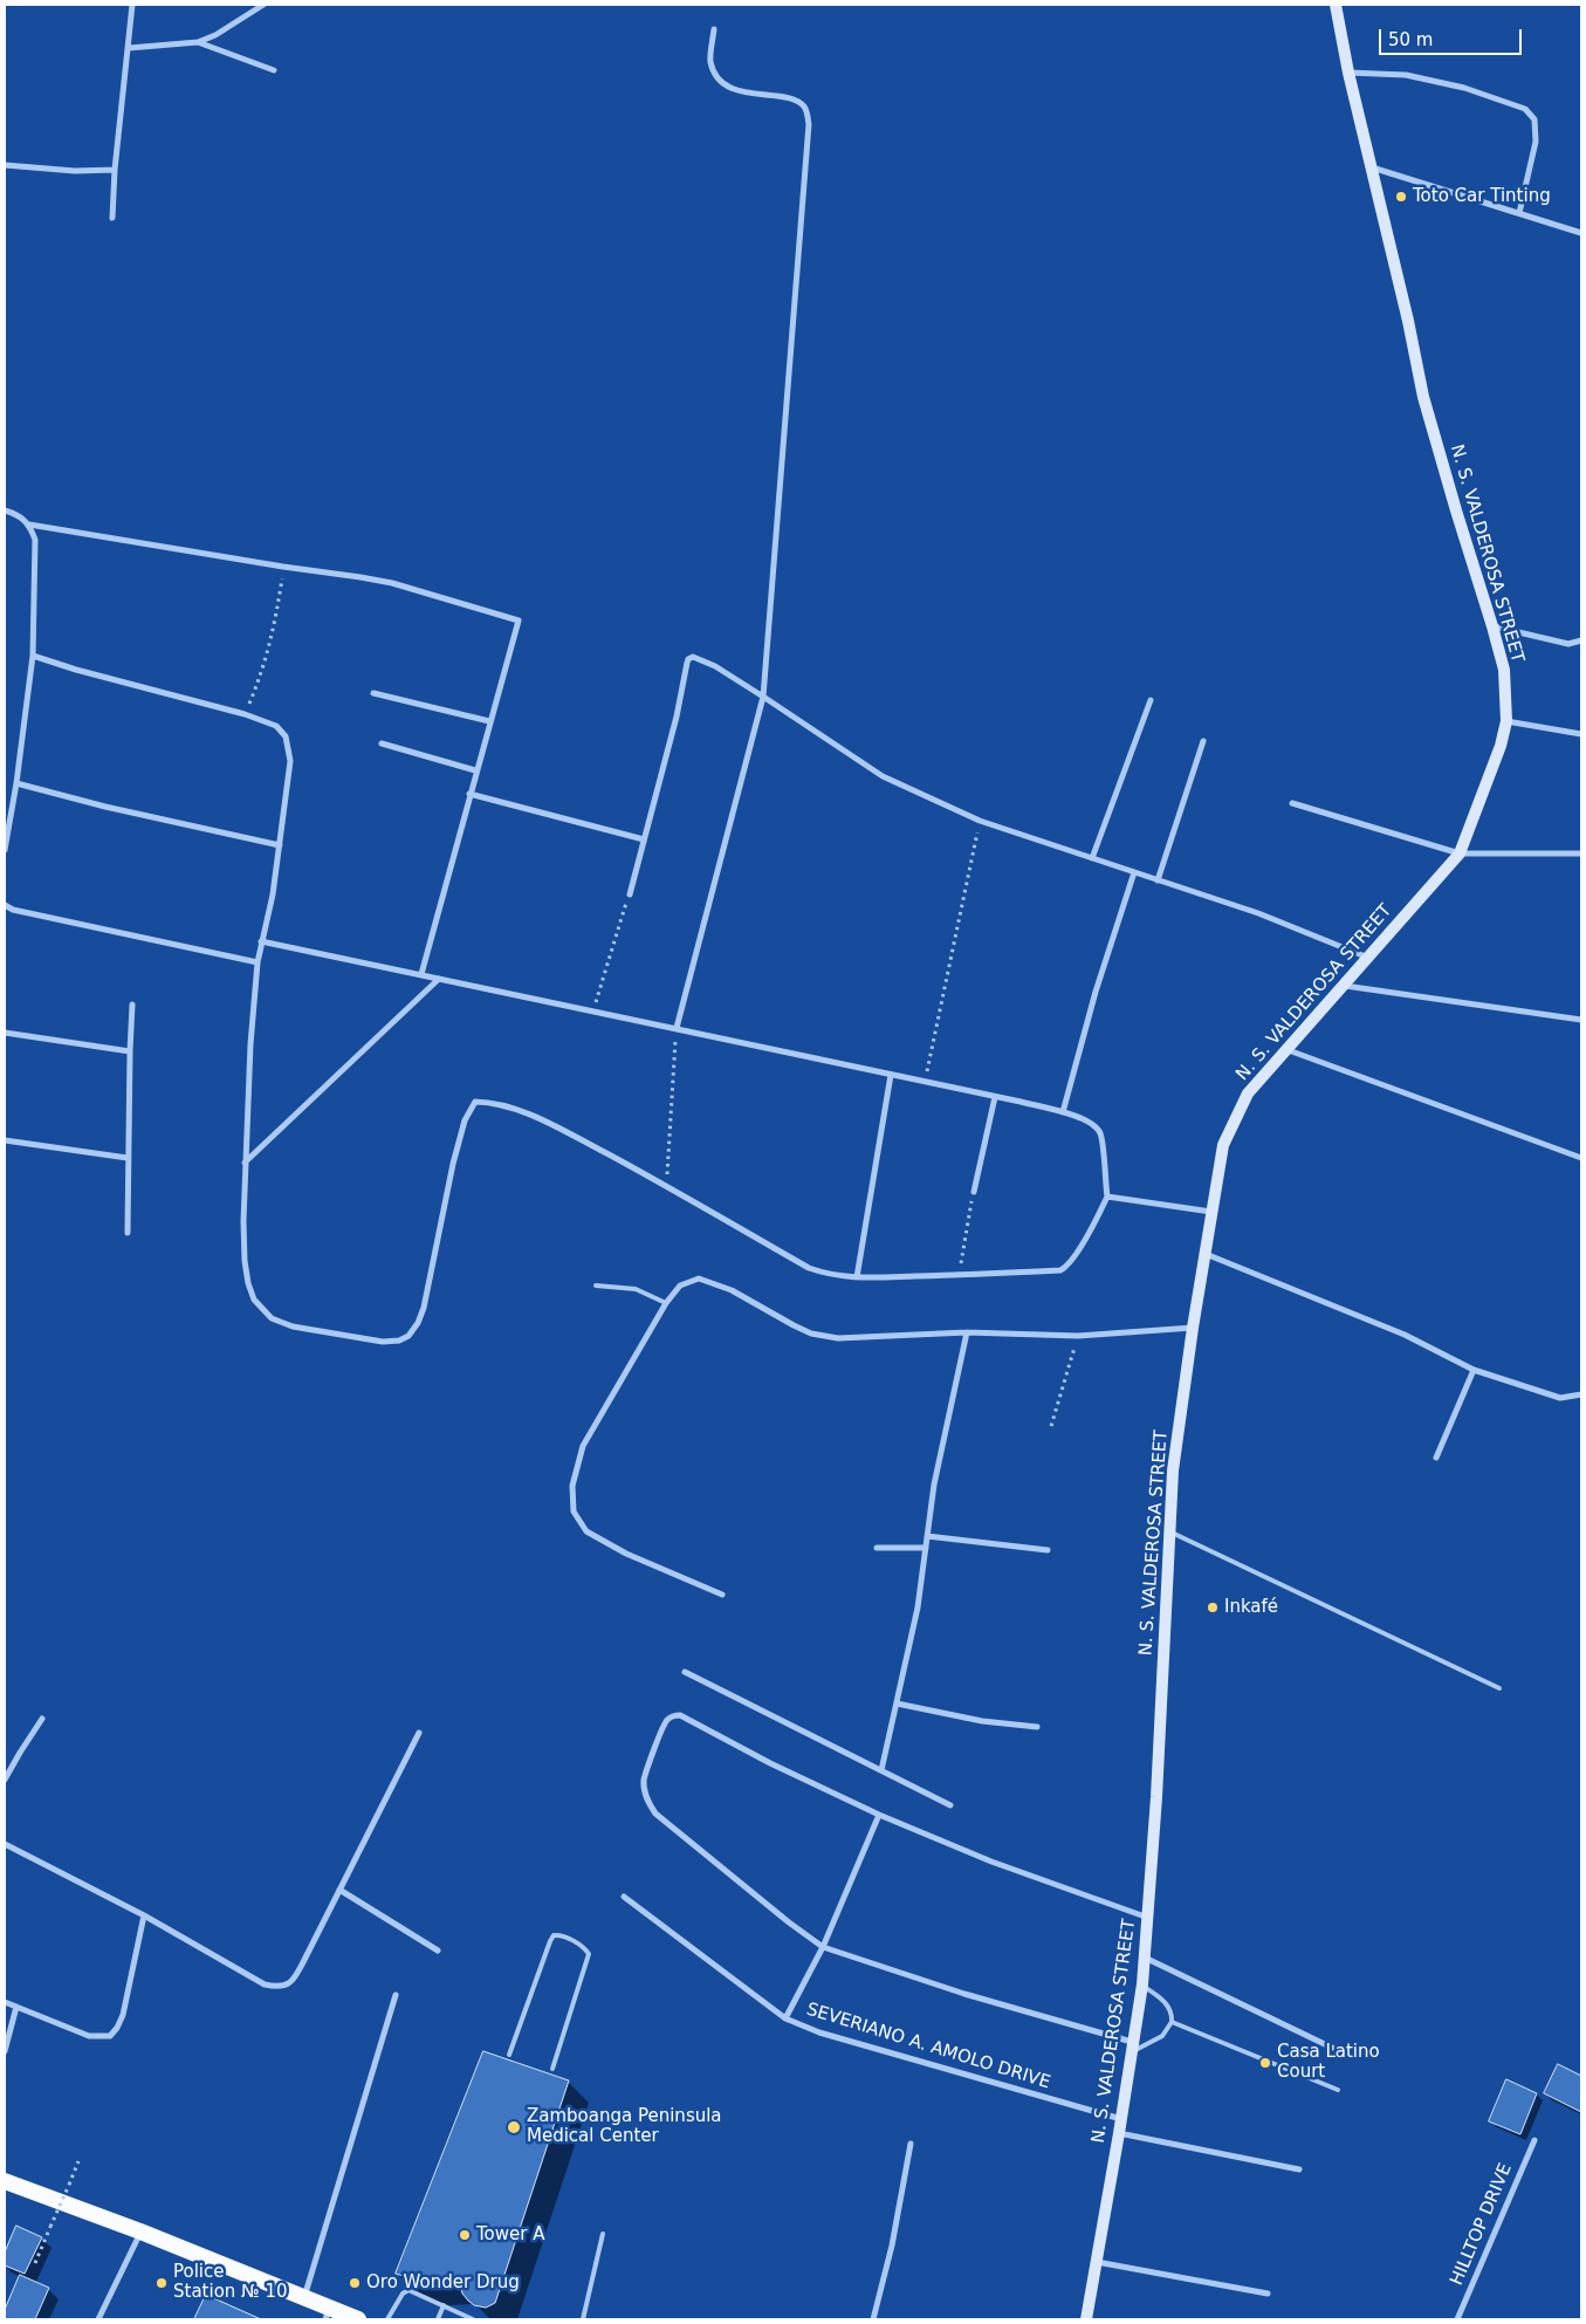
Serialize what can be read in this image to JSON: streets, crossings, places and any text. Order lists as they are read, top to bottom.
{
  "streets": {
    "main road": ["N. S. VALDEROSA STREET"],
    "street": ["SEVERIANO A. AMOLO DRIVE", "HILLTOP DRIVE"]
  },
  "crossings": [
    ["N. S. VALDEROSA STREET", "SEVERIANO A. AMOLO DRIVE"]
  ],
  "places": [
    "Toto Car Tinting",
    "Inkafé",
    "Casa Latino Court",
    "Zamboanga Peninsula Medical Center",
    "Tower A",
    "Police Station № 10",
    "Oro Wonder Drug"
  ],
  "scale_bar": "50 m"
}
